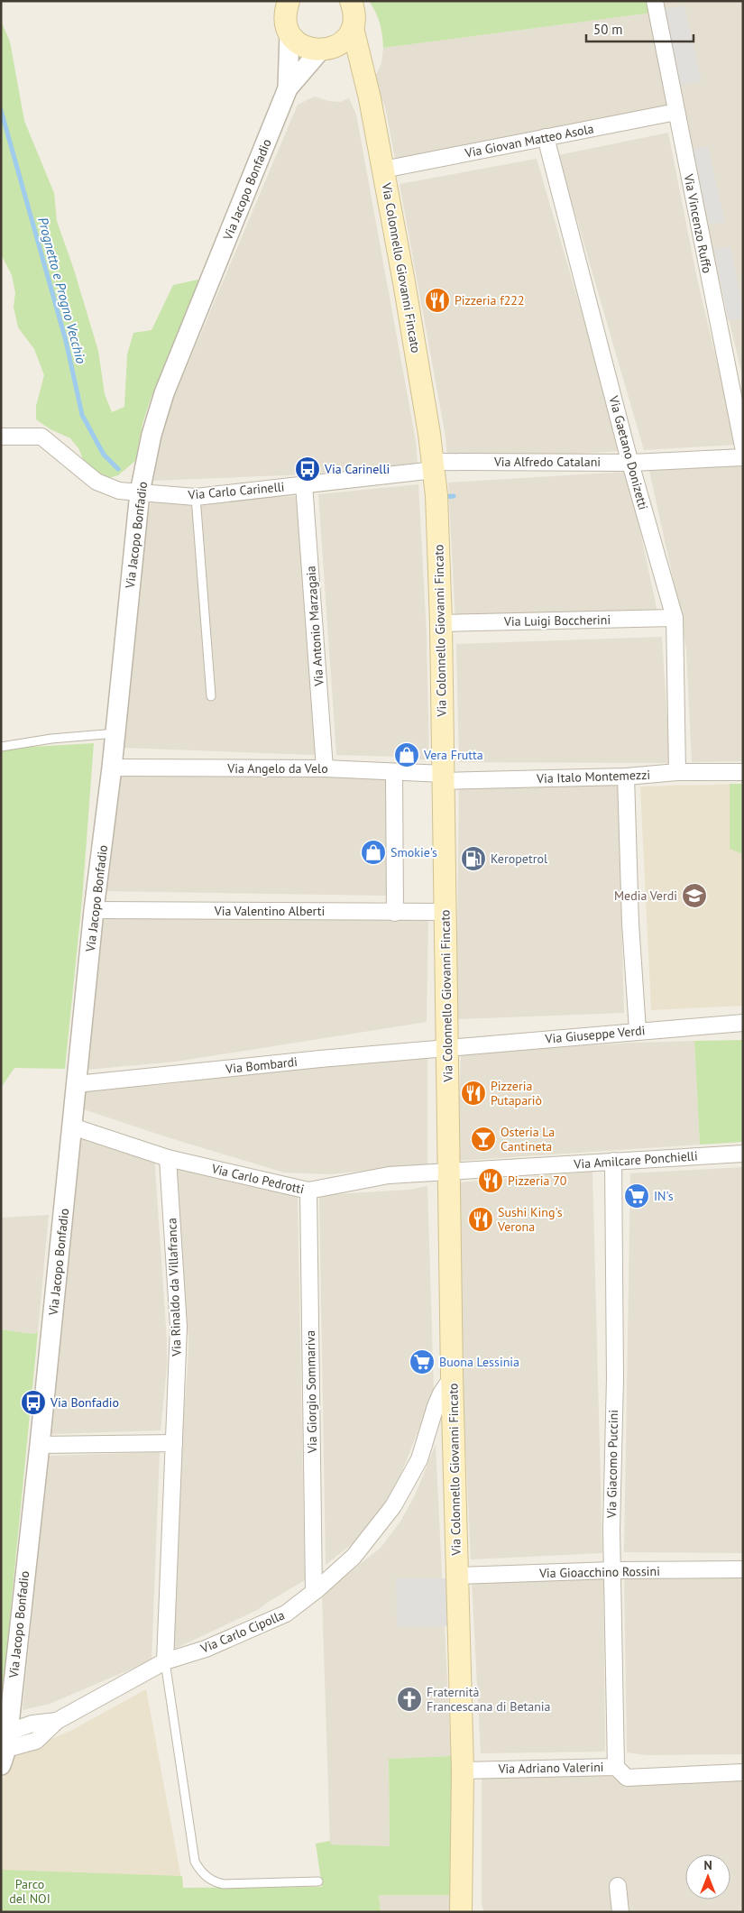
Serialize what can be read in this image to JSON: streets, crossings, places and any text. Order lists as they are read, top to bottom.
{
  "streets": {
    "main road": ["Via Colonnello Giovanni Fincato"],
    "street": [
      "Via Giovan Matteo Asola",
      "Via Jacopo Bonfadio",
      "Via Vincenzo Ruffo",
      "Via Gaetano Donizetti",
      "Via Alfredo Catalani",
      "Via Carlo Carinelli",
      "Via Luigi Boccherini",
      "Via Antonio Marzagaia",
      "Via Angelo da Velo",
      "Via Italo Montemezzi",
      "Via Valentino Alberti",
      "Via Giuseppe Verdi",
      "Via Bombardi",
      "Via Amilcare Ponchielli",
      "Via Carlo Pedrotti",
      "Via Rinaldo da Villafranca",
      "Via Giorgio Sommariva",
      "Via Giacomo Puccini",
      "Via Gioacchino Rossini",
      "Via Carlo Cipolla",
      "Via Adriano Valerini"
    ]
  },
  "crossings": [
    ["Via Giovan Matteo Asola", "Via Vincenzo Ruffo"],
    ["Via Giovan Matteo Asola", "Via Colonnello Giovanni Fincato"],
    ["Via Giovan Matteo Asola", "Via Gaetano Donizetti"],
    ["Via Jacopo Bonfadio", "Via Carlo Carinelli"],
    ["Via Jacopo Bonfadio", "Via Angelo da Velo"],
    ["Via Jacopo Bonfadio", "Via Valentino Alberti"],
    ["Via Jacopo Bonfadio", "Via Bombardi"],
    ["Via Jacopo Bonfadio", "Via Carlo Pedrotti"],
    ["Via Jacopo Bonfadio", "Via Carlo Cipolla"],
    ["Via Colonnello Giovanni Fincato", "Via Alfredo Catalani"],
    ["Via Colonnello Giovanni Fincato", "Via Carlo Carinelli"],
    ["Via Colonnello Giovanni Fincato", "Via Luigi Boccherini"],
    ["Via Colonnello Giovanni Fincato", "Via Angelo da Velo"],
    ["Via Colonnello Giovanni Fincato", "Via Italo Montemezzi"],
    ["Via Colonnello Giovanni Fincato", "Via Valentino Alberti"],
    ["Via Colonnello Giovanni Fincato", "Via Giuseppe Verdi"],
    ["Via Colonnello Giovanni Fincato", "Via Bombardi"],
    ["Via Colonnello Giovanni Fincato", "Via Amilcare Ponchielli"],
    ["Via Colonnello Giovanni Fincato", "Via Carlo Pedrotti"],
    ["Via Colonnello Giovanni Fincato", "Via Gioacchino Rossini"],
    ["Via Colonnello Giovanni Fincato", "Via Carlo Cipolla"],
    ["Via Colonnello Giovanni Fincato", "Via Adriano Valerini"],
    ["Via Gaetano Donizetti", "Via Alfredo Catalani"],
    ["Via Gaetano Donizetti", "Via Luigi Boccherini"],
    ["Via Gaetano Donizetti", "Via Italo Montemezzi"],
    ["Via Alfredo Catalani", "Via Carlo Carinelli"],
    ["Via Carlo Carinelli", "Via Antonio Marzagaia"],
    ["Via Antonio Marzagaia", "Via Angelo da Velo"],
    ["Via Angelo da Velo", "Via Italo Montemezzi"],
    ["Via Giuseppe Verdi", "Via Bombardi"],
    ["Via Amilcare Ponchielli", "Via Carlo Pedrotti"],
    ["Via Amilcare Ponchielli", "Via Giacomo Puccini"],
    ["Via Carlo Pedrotti", "Via Rinaldo da Villafranca"],
    ["Via Carlo Pedrotti", "Via Giorgio Sommariva"],
    ["Via Rinaldo da Villafranca", "Via Carlo Cipolla"],
    ["Via Giorgio Sommariva", "Via Carlo Cipolla"],
    ["Via Giacomo Puccini", "Via Gioacchino Rossini"],
    ["Via Giacomo Puccini", "Via Adriano Valerini"]
  ],
  "water": ["Prognetto e Progno Vecchio"],
  "parks": ["Parco del NOI"],
  "places": {
    "restaurant": [
      "Pizzeria f222",
      "Pizzeria Putapariò",
      "Pizzeria 70",
      "Sushi King's Verona"
    ],
    "bus stop": ["Via Carinelli", "Via Bonfadio"],
    "shop": ["Vera Frutta", "Smokie's"],
    "fuel station": ["Keropetrol"],
    "school or university": ["Media Verdi"],
    "bar": ["Osteria La Cantineta"],
    "supermarket": ["IN's", "Buona Lessinia"],
    "church": ["Fraternità Francescana di Betania"]
  },
  "scale_bar": "50 m",
  "north": "top"
}
